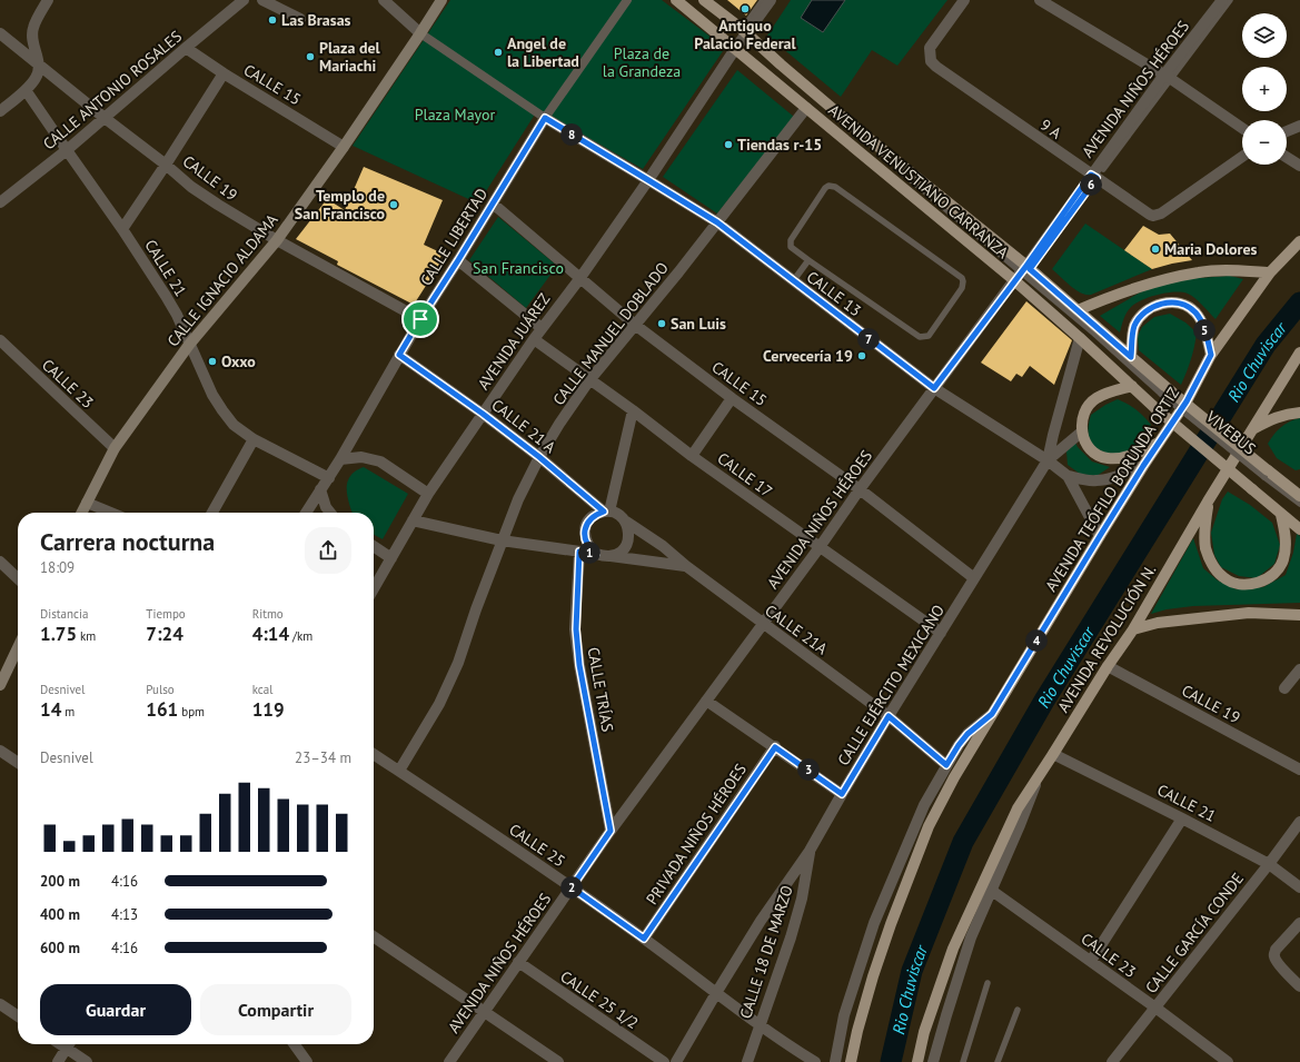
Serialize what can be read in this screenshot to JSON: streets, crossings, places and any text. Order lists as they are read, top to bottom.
{
  "streets": {
    "main road": [
      "AVENIDA VENUSTIANO CARRANZA",
      "CALLE IGNACIO ALDAMA",
      "AVENIDA TEÓFILO BORUNDA ORTIZ",
      "AVENIDA REVOLUCIÓN N."
    ],
    "street": [
      "CALLE 15",
      "AVENIDA NIÑOS HÉROES",
      "CALLE ANTONIO ROSALES",
      "9 A",
      "CALLE 19",
      "CALLE LIBERTAD",
      "CALLE 21",
      "CALLE 13",
      "CALLE MANUEL DOBLADO",
      "AVENIDA JUÁREZ",
      "CALLE 23",
      "CALLE 21 A",
      "CALLE 17",
      "CALLE 21A",
      "CALLE EJÉRCITO MEXICANO",
      "CALLE TRÍAS",
      "PRIVADA NIÑOS HÉROES",
      "CALLE 25",
      "CALLE GARCÍA CONDE",
      "CALLE 18 DE MARZO",
      "CALLE 25 1/2"
    ]
  },
  "crossings": [
    ["CALLE 15", "AVENIDA NIÑOS HÉROES"],
    ["CALLE 15", "CALLE ANTONIO ROSALES"],
    ["CALLE 15", "CALLE LIBERTAD"],
    ["CALLE 15", "CALLE IGNACIO ALDAMA"],
    ["CALLE 15", "CALLE MANUEL DOBLADO"],
    ["CALLE 15", "AVENIDA JUÁREZ"],
    ["CALLE 15", "CALLE EJÉRCITO MEXICANO"],
    ["AVENIDA NIÑOS HÉROES", "9 A"],
    ["AVENIDA NIÑOS HÉROES", "AVENIDA VENUSTIANO CARRANZA"],
    ["AVENIDA NIÑOS HÉROES", "CALLE 13"],
    ["AVENIDA NIÑOS HÉROES", "CALLE 17"],
    ["AVENIDA NIÑOS HÉROES", "CALLE 21A"],
    ["AVENIDA NIÑOS HÉROES", "CALLE TRÍAS"],
    ["AVENIDA NIÑOS HÉROES", "CALLE 25"],
    ["AVENIDA NIÑOS HÉROES", "CALLE 25 1/2"],
    ["CALLE ANTONIO ROSALES", "CALLE 19"],
    ["CALLE ANTONIO ROSALES", "CALLE 21"],
    ["CALLE 19", "CALLE LIBERTAD"],
    ["CALLE 19", "CALLE IGNACIO ALDAMA"],
    ["CALLE 19", "AVENIDA REVOLUCIÓN N."],
    ["AVENIDA VENUSTIANO CARRANZA", "CALLE MANUEL DOBLADO"],
    ["AVENIDA VENUSTIANO CARRANZA", "AVENIDA JUÁREZ"],
    ["CALLE LIBERTAD", "CALLE 21"],
    ["CALLE LIBERTAD", "CALLE 13"],
    ["CALLE LIBERTAD", "CALLE 21 A"],
    ["CALLE 21", "CALLE IGNACIO ALDAMA"],
    ["CALLE 21", "AVENIDA REVOLUCIÓN N."],
    ["CALLE 21", "CALLE GARCÍA CONDE"],
    ["CALLE IGNACIO ALDAMA", "CALLE 23"],
    ["CALLE 13", "CALLE MANUEL DOBLADO"],
    ["CALLE 13", "AVENIDA JUÁREZ"],
    ["CALLE 13", "AVENIDA TEÓFILO BORUNDA ORTIZ"],
    ["CALLE 13", "CALLE EJÉRCITO MEXICANO"],
    ["CALLE MANUEL DOBLADO", "CALLE 21 A"],
    ["CALLE MANUEL DOBLADO", "CALLE 17"],
    ["CALLE MANUEL DOBLADO", "CALLE 25"],
    ["AVENIDA JUÁREZ", "CALLE 21 A"],
    ["AVENIDA JUÁREZ", "CALLE 17"],
    ["CALLE 23", "CALLE GARCÍA CONDE"],
    ["CALLE 21 A", "CALLE 21A"],
    ["CALLE 17", "CALLE EJÉRCITO MEXICANO"],
    ["CALLE 21A", "CALLE EJÉRCITO MEXICANO"],
    ["CALLE EJÉRCITO MEXICANO", "CALLE 25"],
    ["CALLE EJÉRCITO MEXICANO", "CALLE 18 DE MARZO"],
    ["PRIVADA NIÑOS HÉROES", "CALLE 25"],
    ["CALLE 25", "CALLE 18 DE MARZO"]
  ],
  "water": ["Rio Chuviscar"],
  "parks": ["Plaza de la Grandeza", "Plaza Mayor", "San Francisco"],
  "places": [
    "Antiguo Palacio Federal",
    "Las Brasas",
    "Angel de la Libertad",
    "Plaza del Mariachi",
    "Tiendas r-15",
    "Templo de San Francisco",
    "Maria Dolores",
    "San Luis",
    "Cervecería 19",
    "Oxxo"
  ],
  "page": {
    "map_buttons": ["+", "−"],
    "pins": [
      "8",
      "6",
      "5",
      "7",
      "1",
      "4",
      "3",
      "2"
    ],
    "heading": ["Carrera nocturna", "18:09"],
    "stats": [
      ["Distancia", "1.75 km"],
      ["Tiempo", "7:24"],
      ["Ritmo", "4:14 /km"],
      ["Desnivel", "14 m"],
      ["Pulso", "161 bpm"],
      ["kcal", "119"]
    ],
    "chart": ["Desnivel", "23–34 m"],
    "list": [
      {
        "name": "200 m",
        "note": "4:16"
      },
      {
        "name": "400 m",
        "note": "4:13"
      },
      {
        "name": "600 m",
        "note": "4:16"
      }
    ],
    "buttons": ["Guardar", "Compartir"]
  }
}
